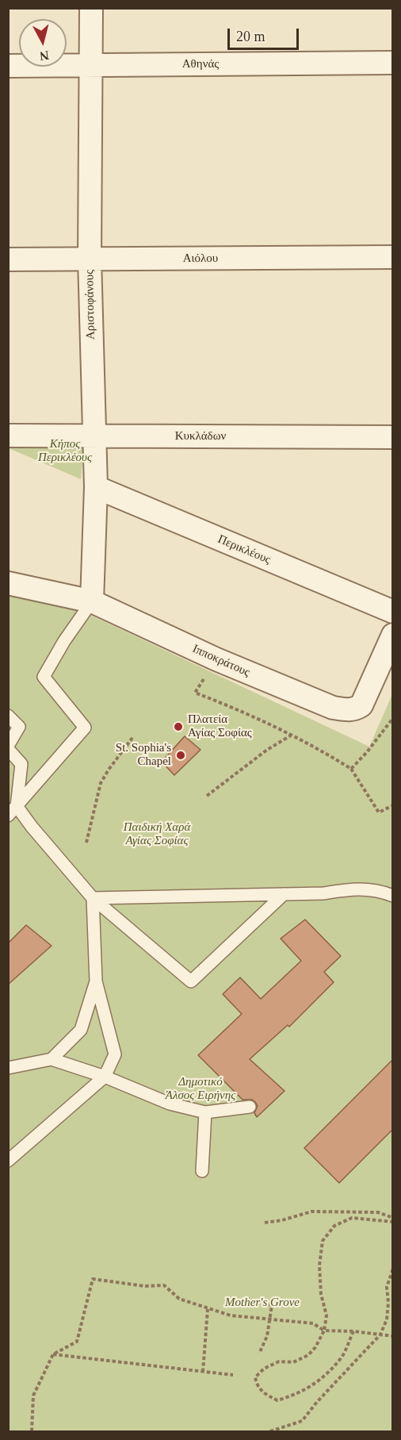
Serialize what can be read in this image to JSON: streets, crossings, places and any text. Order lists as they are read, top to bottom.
{
  "streets": {
    "street": [
      "Αθηνάς",
      "Αιόλου",
      "Αριστοφάνους",
      "Κυκλάδων",
      "Περικλέους",
      "Ιπποκράτους"
    ]
  },
  "crossings": [
    ["Αθηνάς", "Αριστοφάνους"],
    ["Αιόλου", "Αριστοφάνους"],
    ["Αριστοφάνους", "Κυκλάδων"],
    ["Αριστοφάνους", "Περικλέους"],
    ["Αριστοφάνους", "Ιπποκράτους"]
  ],
  "parks": [
    "Κήπος Περικλέους",
    "Παιδική Χαρά Αγίας Σοφίας",
    "Δημοτικό Άλσος Ειρήνης",
    "Mother's Grove"
  ],
  "places": ["Πλατεία Αγίας Σοφίας", "St. Sophia's Chapel"],
  "scale_bar": "20 m",
  "north": "bottom"
}
